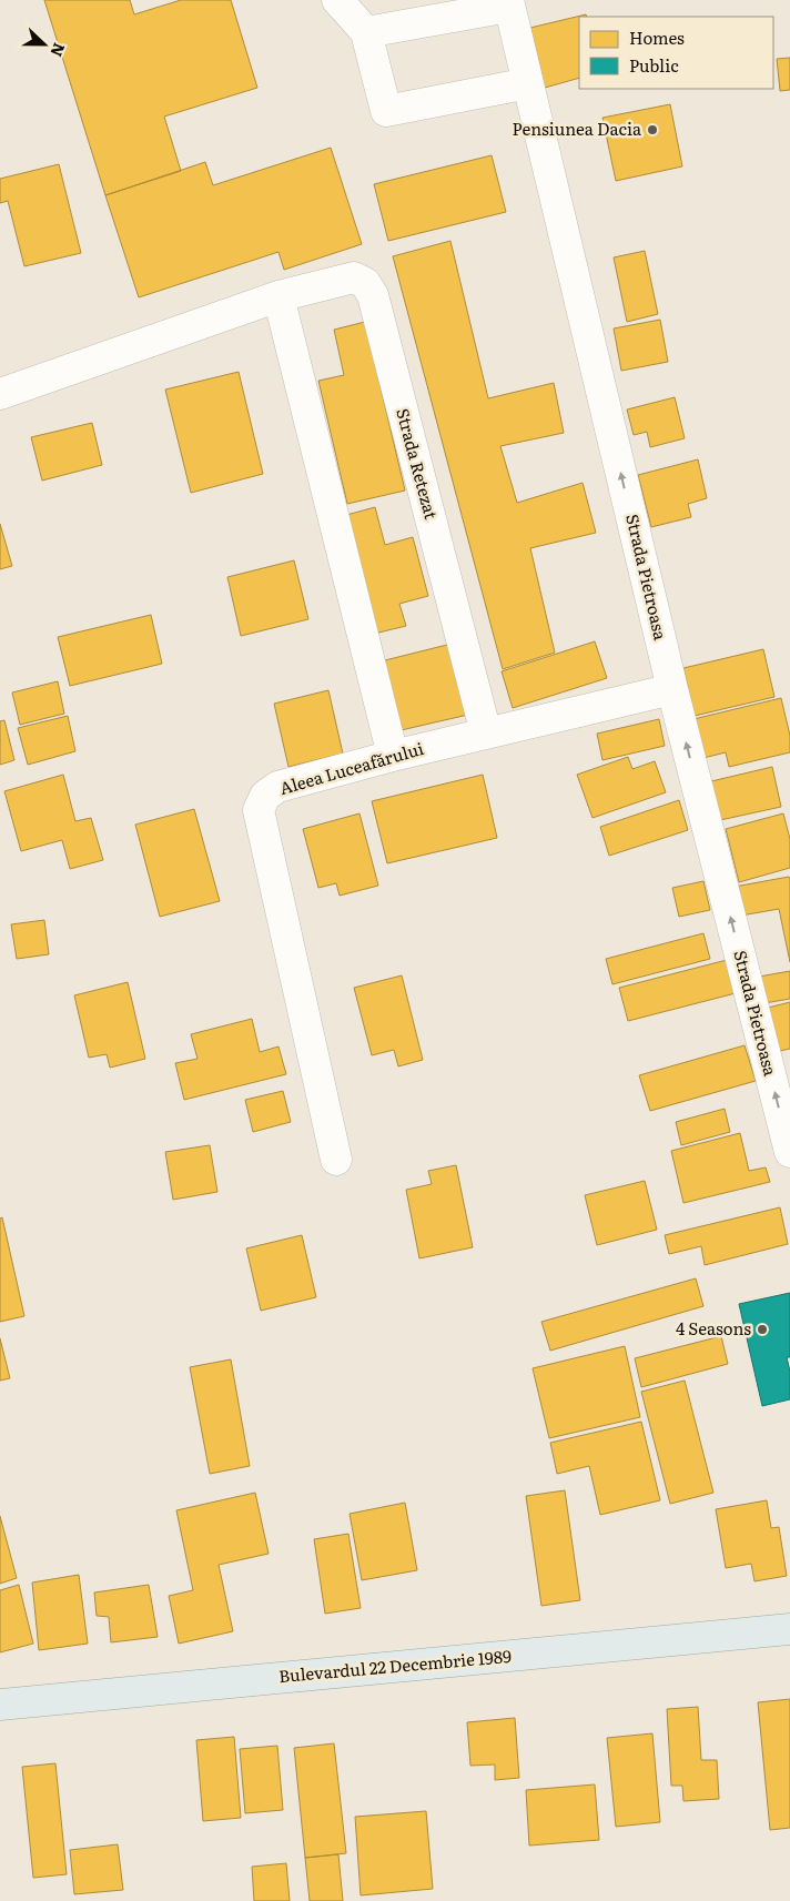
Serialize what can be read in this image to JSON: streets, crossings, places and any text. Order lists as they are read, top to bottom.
{
  "streets": {
    "main road": ["Bulevardul 22 Decembrie 1989"],
    "street": ["Strada Retezat", "Strada Pietroasa", "Aleea Luceafărului"]
  },
  "crossings": [
    ["Strada Retezat", "Aleea Luceafărului"],
    ["Strada Pietroasa", "Aleea Luceafărului"]
  ],
  "one_way": ["Strada Pietroasa"],
  "places": ["Pensiunea Dacia", "4 Seasons"],
  "legend": ["Homes", "Public"],
  "north": "right"
}
